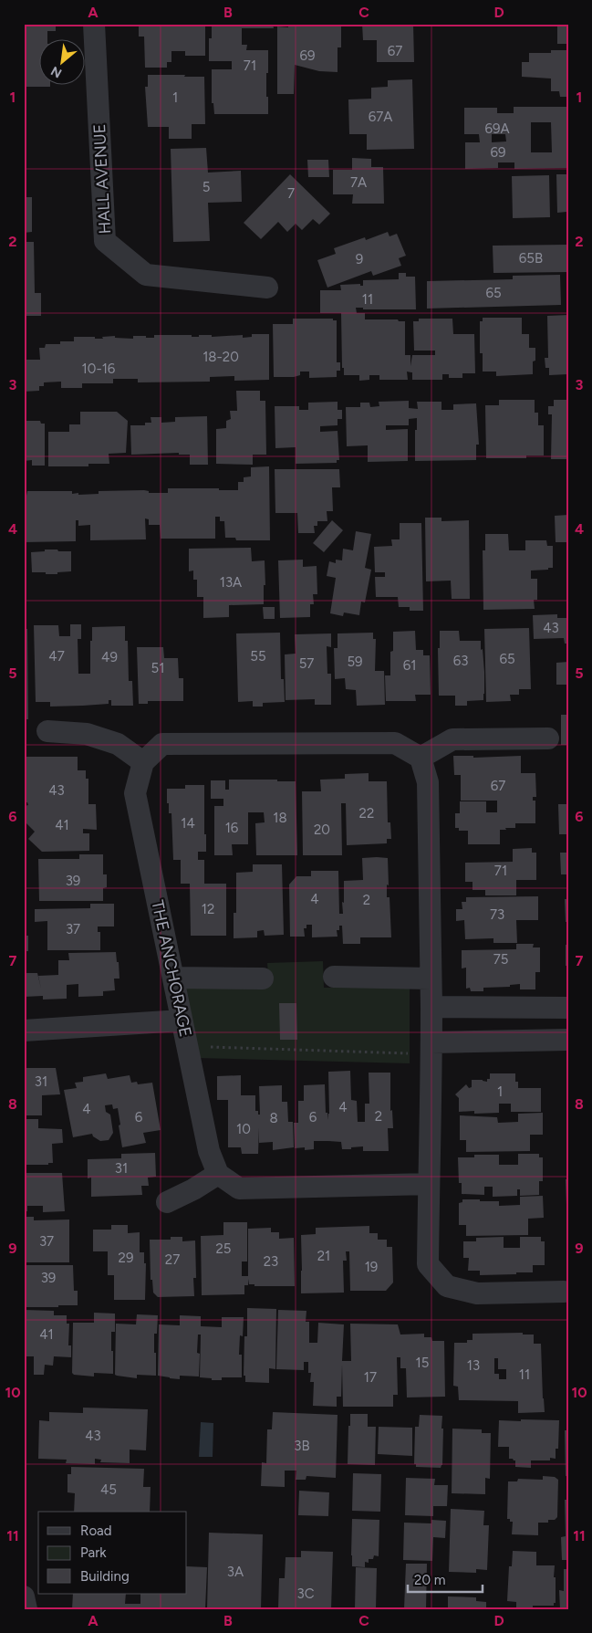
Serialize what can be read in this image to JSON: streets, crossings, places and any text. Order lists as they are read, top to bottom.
{
  "streets": {
    "street": ["HALL AVENUE", "THE ANCHORAGE"]
  },
  "house_numbers": [
    "67",
    "69",
    "71",
    "1",
    "67A",
    "69A",
    "69",
    "7A",
    "5",
    "7",
    "65B",
    "9",
    "65",
    "11",
    "18-20",
    "10-16",
    "13A",
    "43",
    "47",
    "55",
    "49",
    "65",
    "63",
    "59",
    "57",
    "61",
    "51",
    "67",
    "43",
    "22",
    "18",
    "14",
    "41",
    "16",
    "20",
    "71",
    "39",
    "4",
    "2",
    "12",
    "73",
    "37",
    "75",
    "31",
    "1",
    "4",
    "4",
    "2",
    "6",
    "6",
    "8",
    "10",
    "31",
    "37",
    "25",
    "21",
    "29",
    "27",
    "23",
    "19",
    "39",
    "41",
    "15",
    "13",
    "11",
    "17",
    "43",
    "3B",
    "45",
    "3A",
    "3C"
  ],
  "legend": ["Road", "Park", "Building"],
  "scale_bar": "20 m",
  "north": "bottom left",
  "grid": {
    "columns": [
      "A",
      "B",
      "C",
      "D"
    ],
    "rows": [
      "1",
      "2",
      "3",
      "4",
      "5",
      "6",
      "7",
      "8",
      "9",
      "10",
      "11"
    ]
  }
}
